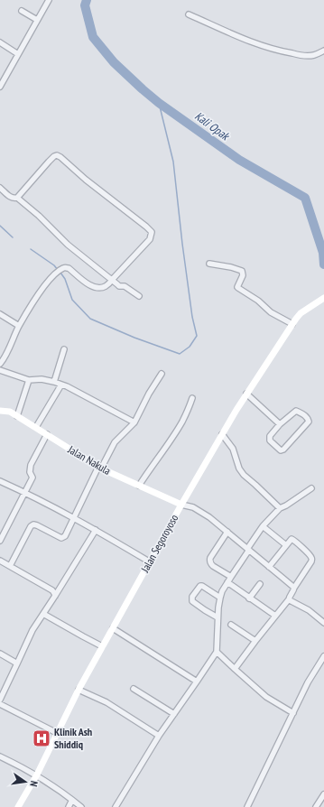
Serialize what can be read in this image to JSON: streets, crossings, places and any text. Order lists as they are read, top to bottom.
{
  "streets": {
    "main road": ["Jalan Nakula", "Jalan Segoroyoso"]
  },
  "crossings": [
    ["Jalan Nakula", "Jalan Segoroyoso"]
  ],
  "water": ["Kali Opak"],
  "places": {
    "hospital": ["Klinik Ash Shiddiq"]
  },
  "north": "right"
}
